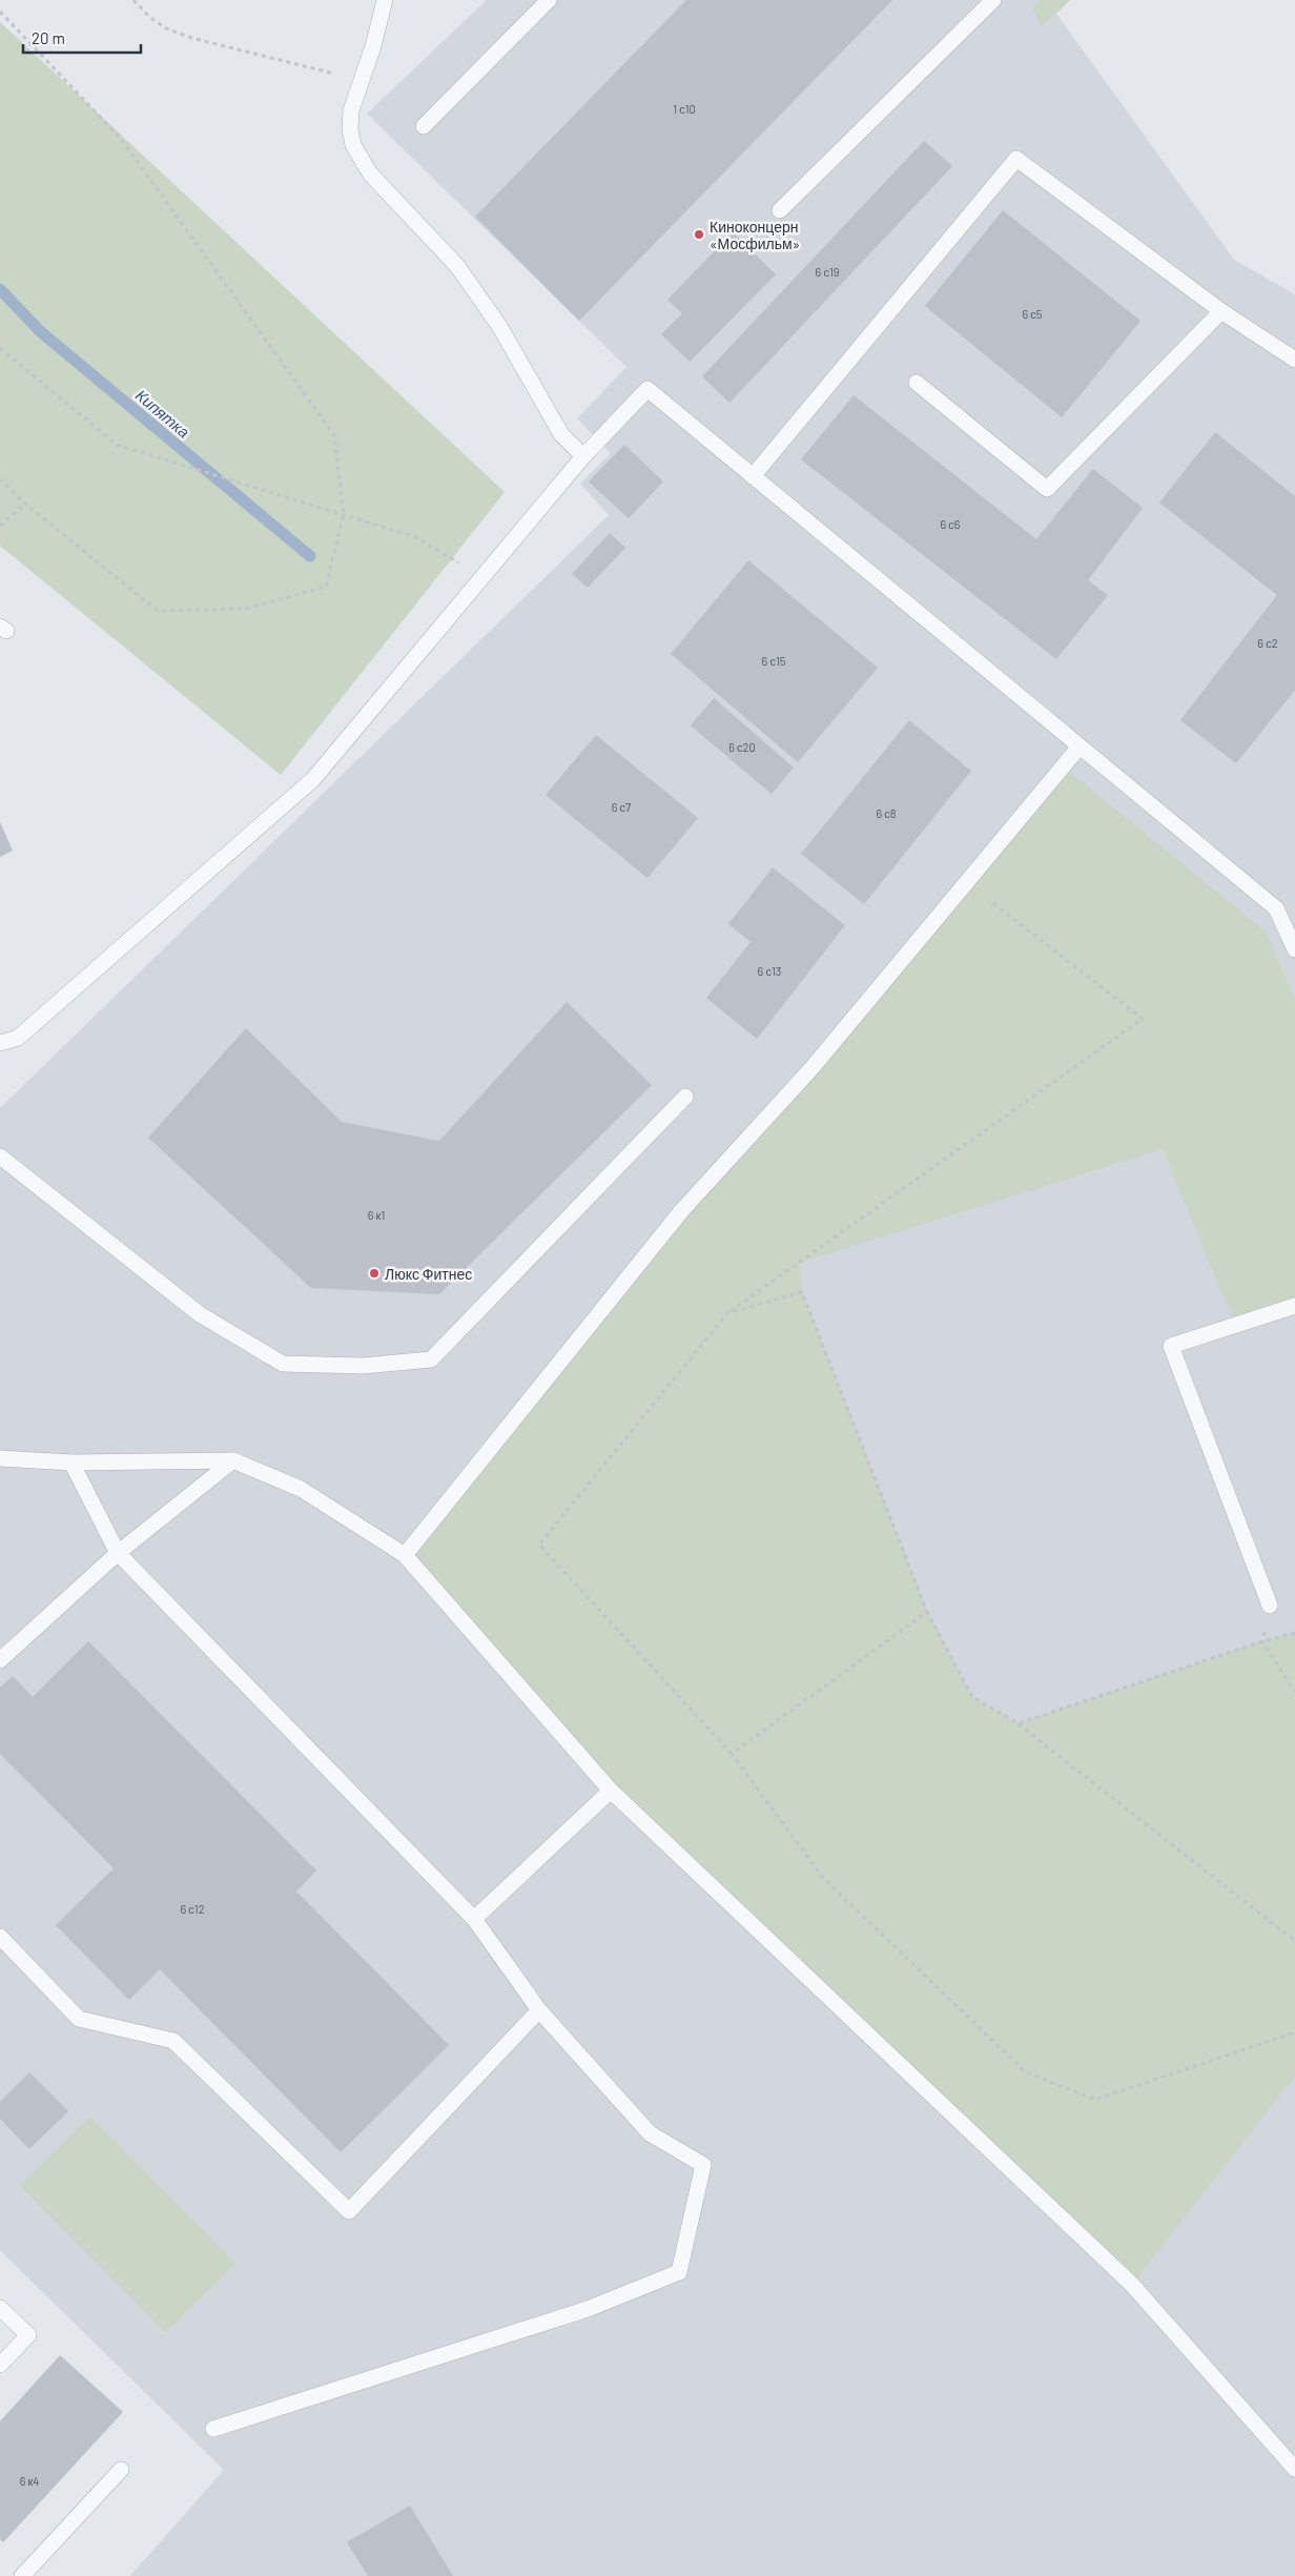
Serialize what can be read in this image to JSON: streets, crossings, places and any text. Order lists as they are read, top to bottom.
{
  "water": ["Кипятка"],
  "places": ["Киноконцерн «Мосфильм»", "Люкс Фитнес"],
  "house_numbers": [
    "1 с10",
    "6 с19",
    "6 с5",
    "6 с6",
    "6 с2",
    "6 с15",
    "6 с20",
    "6 с7",
    "6 с8",
    "6 с13",
    "6 к1",
    "6 с12",
    "6 к4"
  ],
  "scale_bar": "20 m"
}
